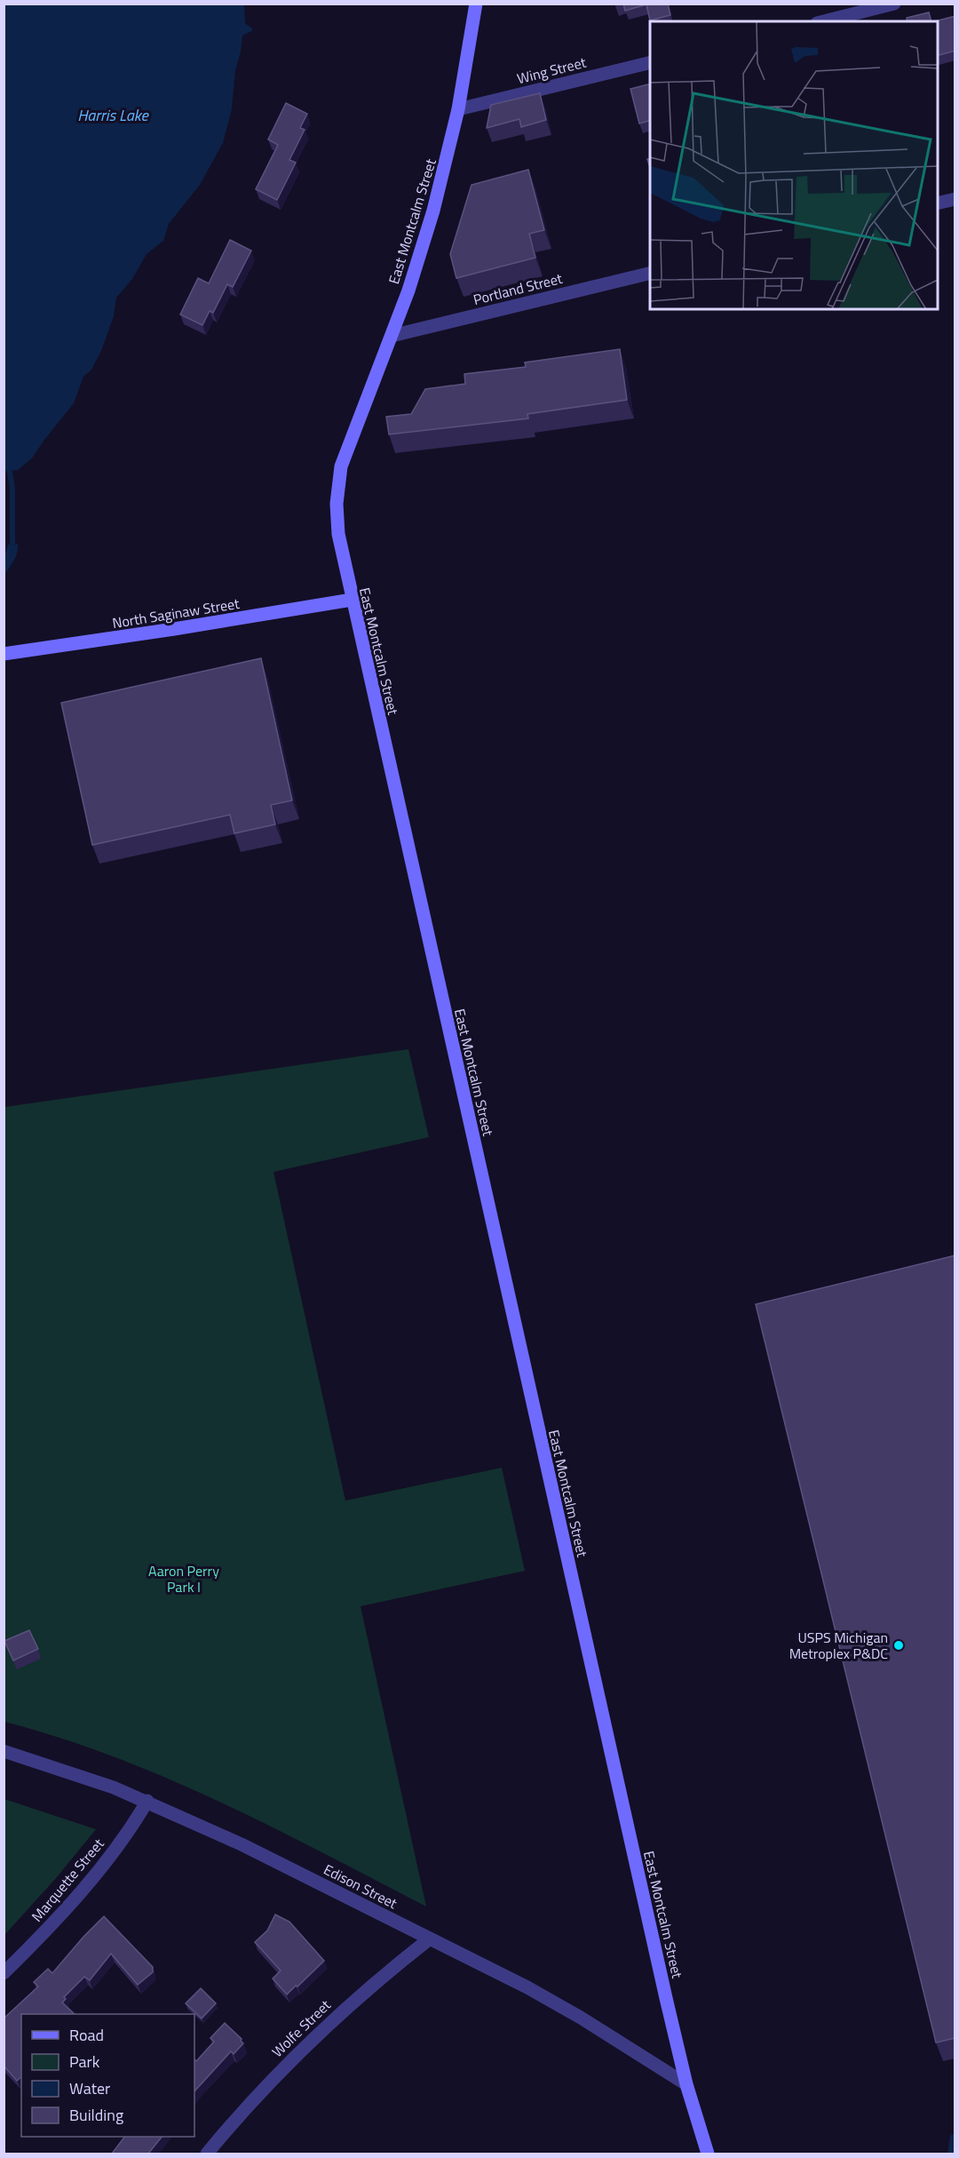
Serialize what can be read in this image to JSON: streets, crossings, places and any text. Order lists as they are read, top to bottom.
{
  "streets": {
    "main road": ["East Montcalm Street", "North Saginaw Street"],
    "street": [
      "Wing Street",
      "Portland Street",
      "Marquette Street",
      "Edison Street",
      "Wolfe Street"
    ]
  },
  "crossings": [
    ["Wing Street", "East Montcalm Street"],
    ["East Montcalm Street", "Portland Street"],
    ["East Montcalm Street", "North Saginaw Street"],
    ["East Montcalm Street", "Edison Street"],
    ["Marquette Street", "Edison Street"],
    ["Edison Street", "Wolfe Street"]
  ],
  "water": ["Harris Lake"],
  "parks": ["Aaron Perry Park I"],
  "places": ["USPS Michigan Metroplex P&DC"],
  "legend": [
    "Road",
    "Park",
    "Water",
    "Building"
  ]
}
